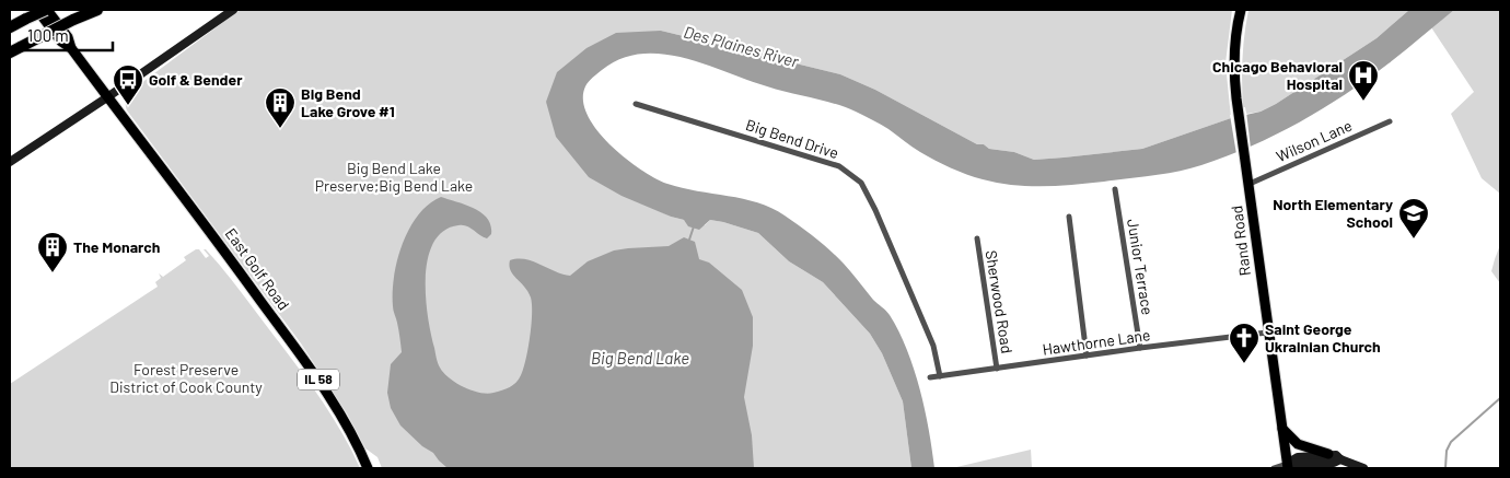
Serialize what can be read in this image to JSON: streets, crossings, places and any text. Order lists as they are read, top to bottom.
{
  "streets": {
    "main road": ["Rand Road", "East Golf Road", "IL 58"],
    "street": [
      "Big Bend Drive",
      "Wilson Lane",
      "Junior Terrace",
      "Sherwood Road",
      "Hawthorne Lane"
    ]
  },
  "crossings": [
    ["Big Bend Drive", "Hawthorne Lane"],
    ["Wilson Lane", "Rand Road"],
    ["Rand Road", "Hawthorne Lane"],
    ["Junior Terrace", "Hawthorne Lane"],
    ["East Golf Road", "IL 58"],
    ["Sherwood Road", "Hawthorne Lane"]
  ],
  "water": ["Des Plaines River", "Big Bend Lake"],
  "parks": ["Big Bend Lake Preserve;Big Bend Lake", "Forest Preserve District of Cook County"],
  "places": {
    "hospital": ["Chicago Behavioral Hospital"],
    "bus stop": ["Golf & Bender"],
    "building": ["Big Bend Lake Grove #1", "The Monarch"],
    "school or university": ["North Elementary School"],
    "church": ["Saint George Ukrainian Church"]
  },
  "scale_bar": "100 m"
}
